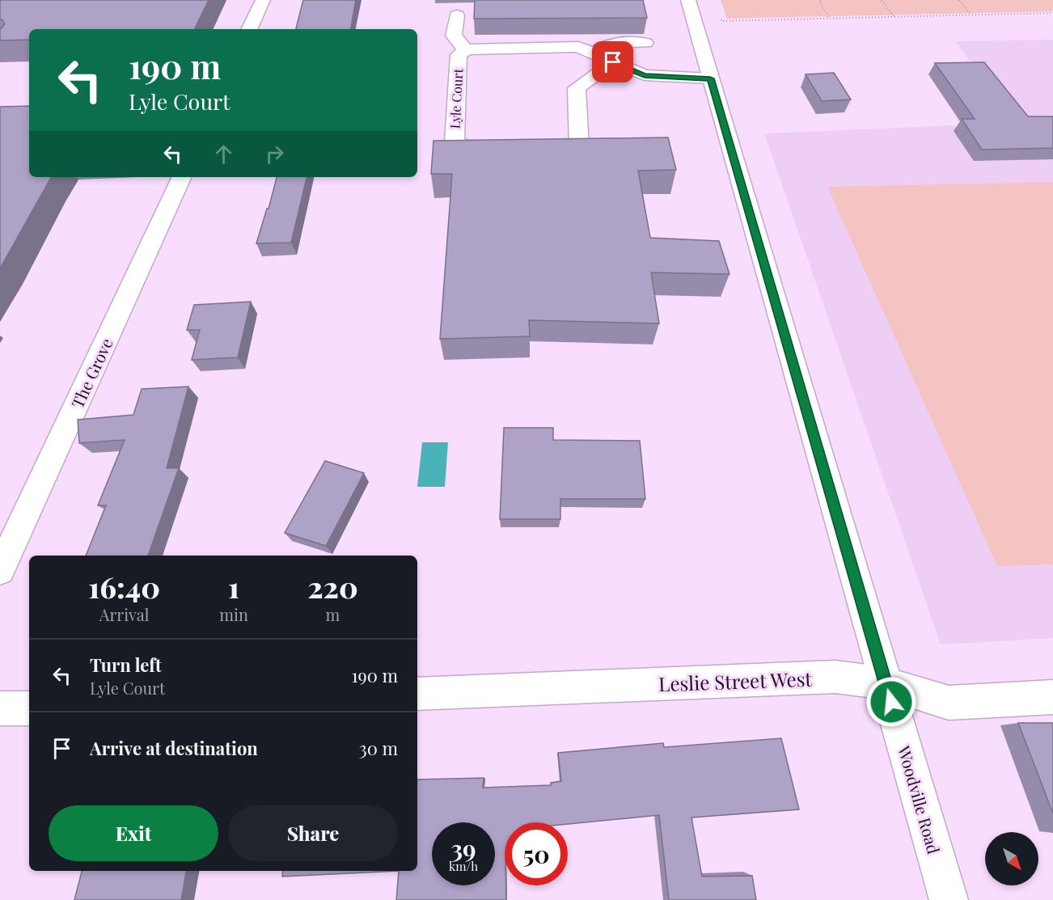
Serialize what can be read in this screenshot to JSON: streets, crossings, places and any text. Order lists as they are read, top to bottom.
{
  "streets": {
    "street": [
      "Lyle Court",
      "The Grove",
      "Leslie Street West",
      "Woodville Road"
    ]
  },
  "crossings": [
    ["Lyle Court", "Woodville Road"],
    ["Leslie Street West", "Woodville Road"]
  ],
  "north": "bottom right",
  "page": {
    "turn": ["190 m", "Lyle Court"],
    "eta": [
      "16:40",
      "Arrival",
      "1",
      "min",
      "220",
      "m"
    ],
    "list": [
      {
        "name": "Turn left",
        "note": "Lyle Court",
        "value": "190 m"
      },
      {
        "name": "Arrive at destination",
        "value": "30 m"
      }
    ],
    "buttons": ["Exit", "Share"],
    "speed": "39 km/h",
    "limit": "50"
  }
}
